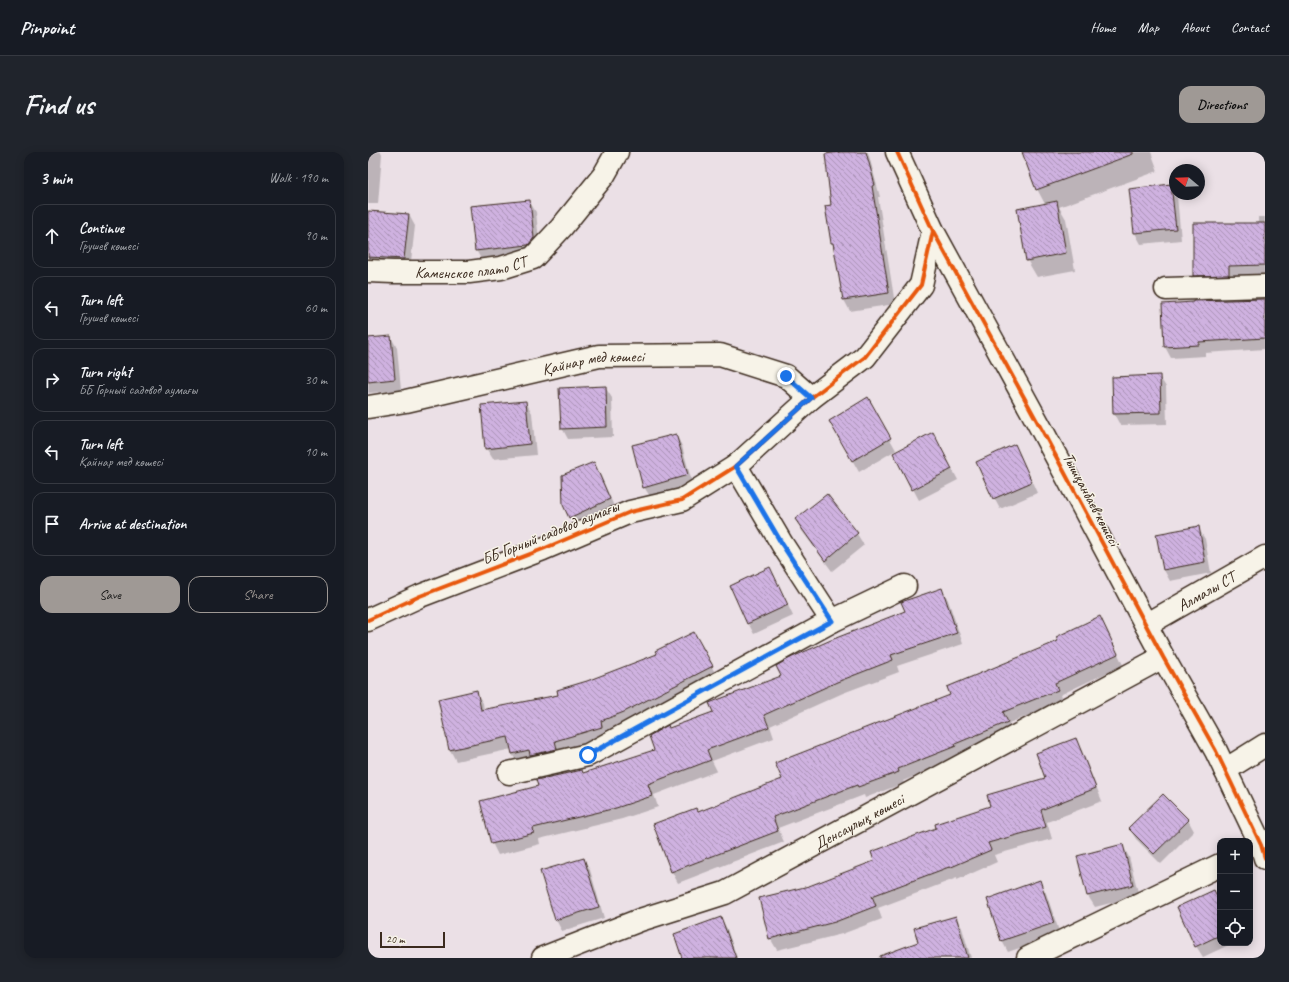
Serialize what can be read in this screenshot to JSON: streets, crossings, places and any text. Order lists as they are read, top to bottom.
{
  "streets": {
    "street": [
      "Каменское плато СТ",
      "Қайнар мед көшесі",
      "Тышқанбаев көшесі",
      "ББ Горный садовод аумағы",
      "Алмалы СТ",
      "Денсаулық көшесі"
    ]
  },
  "crossings": [
    ["Қайнар мед көшесі", "ББ Горный садовод аумағы"],
    ["Тышқанбаев көшесі", "ББ Горный садовод аумағы"],
    ["Тышқанбаев көшесі", "Алмалы СТ"],
    ["Тышқанбаев көшесі", "Денсаулық көшесі"]
  ],
  "scale_bar": "20 m",
  "north": "left",
  "page": {
    "header": "Pinpoint",
    "nav": [
      "Home",
      "Map",
      "About",
      "Contact"
    ],
    "buttons": [
      "Directions",
      ["Save", "Share"]
    ],
    "title": "Find us",
    "heading": ["3 min", "Walk · 190 m"],
    "list": [
      ["Continue", "Грушев көшесі", "90 m"],
      ["Turn left", "Грушев көшесі", "60 m"],
      ["Turn right", "ББ Горный садовод аумағы", "30 m"],
      ["Turn left", "Қайнар мед көшесі", "10 m"],
      "Arrive at destination"
    ],
    "map_buttons": ["+", "−"],
    "scale": "20 m"
  }
}
